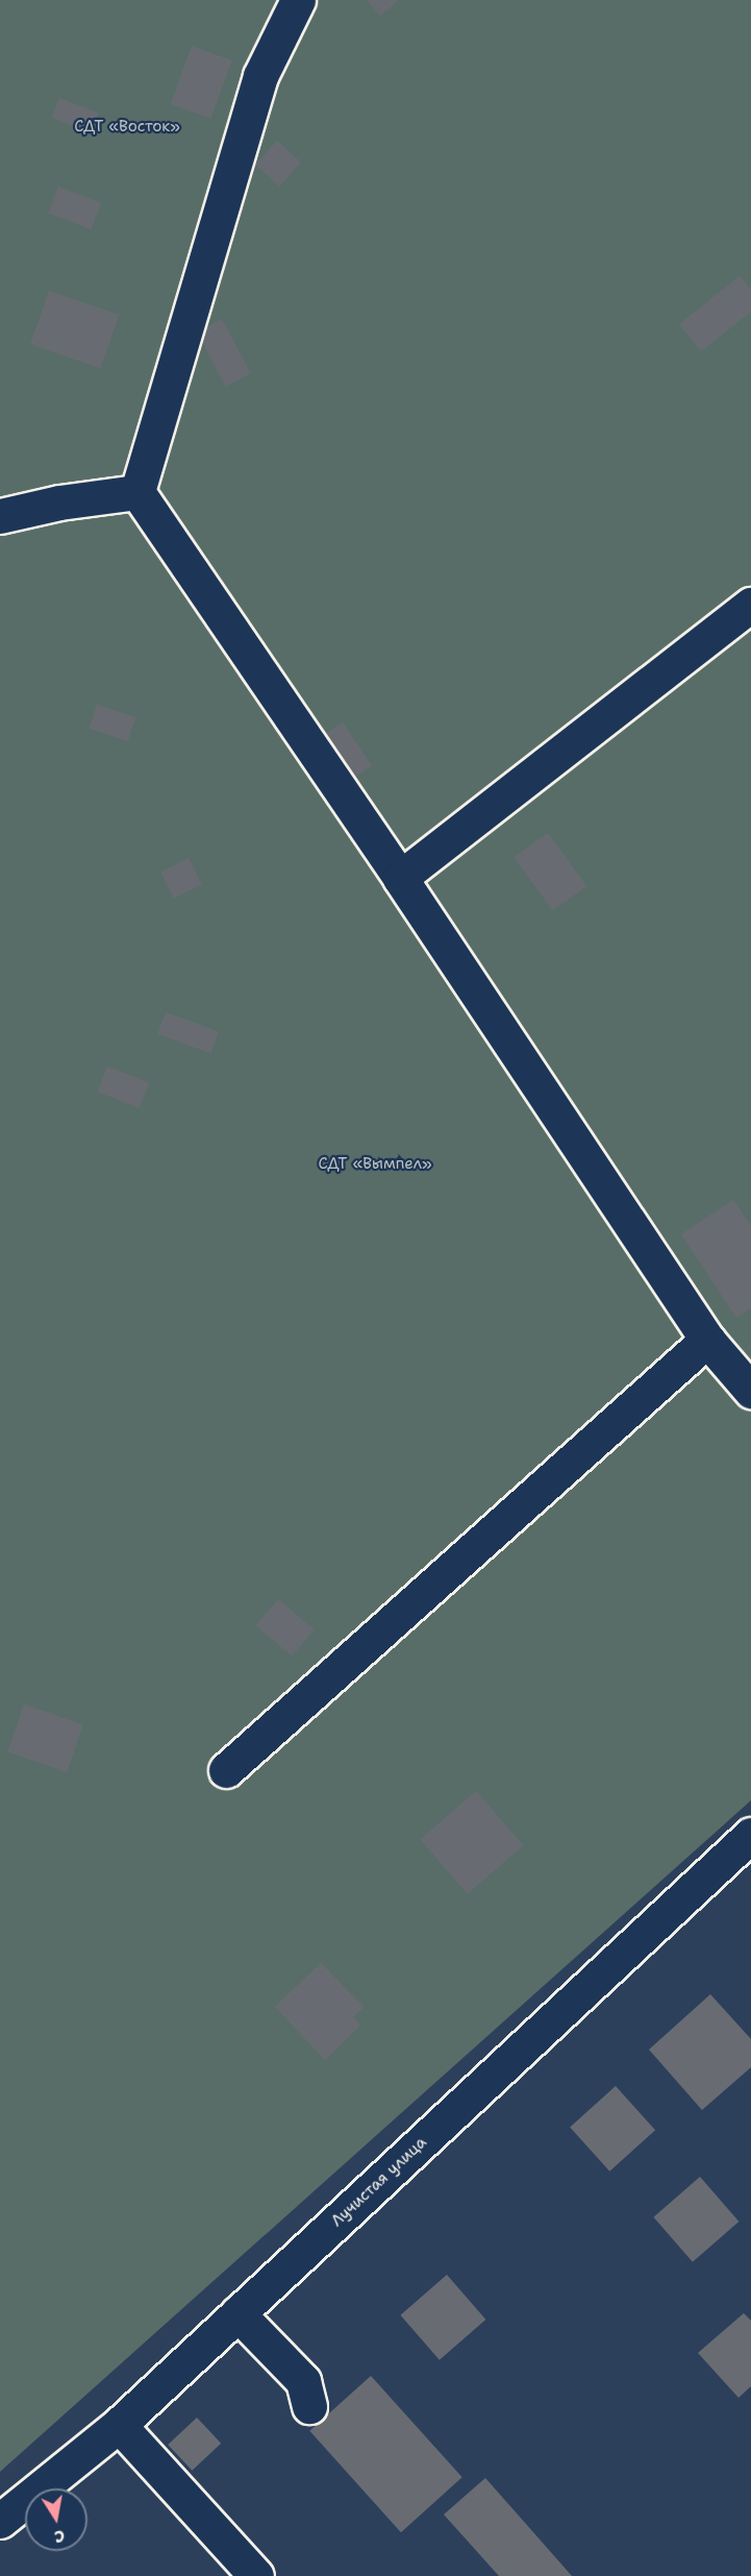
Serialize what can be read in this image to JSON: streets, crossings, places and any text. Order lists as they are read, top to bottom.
{
  "streets": {
    "street": ["Лучистая улица"]
  },
  "parks": ["СДТ «Восток»", "СДТ «Вымпел»"],
  "north": "bottom"
}
